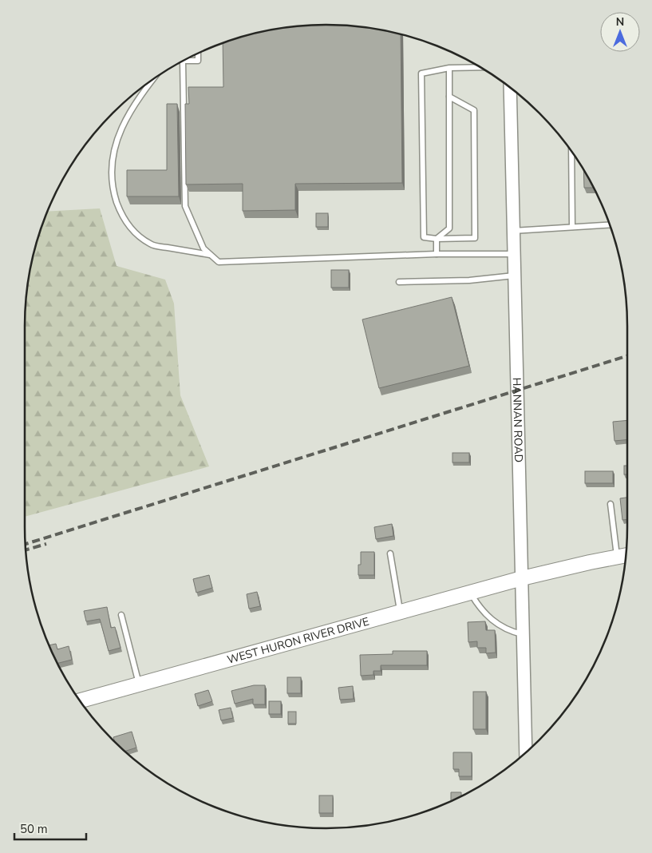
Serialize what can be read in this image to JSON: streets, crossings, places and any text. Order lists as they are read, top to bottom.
{
  "streets": {
    "main road": ["WEST HURON RIVER DRIVE"],
    "street": ["HANNAN ROAD"]
  },
  "crossings": [
    ["HANNAN ROAD", "WEST HURON RIVER DRIVE"]
  ],
  "scale_bar": "50 m",
  "north": "top"
}
